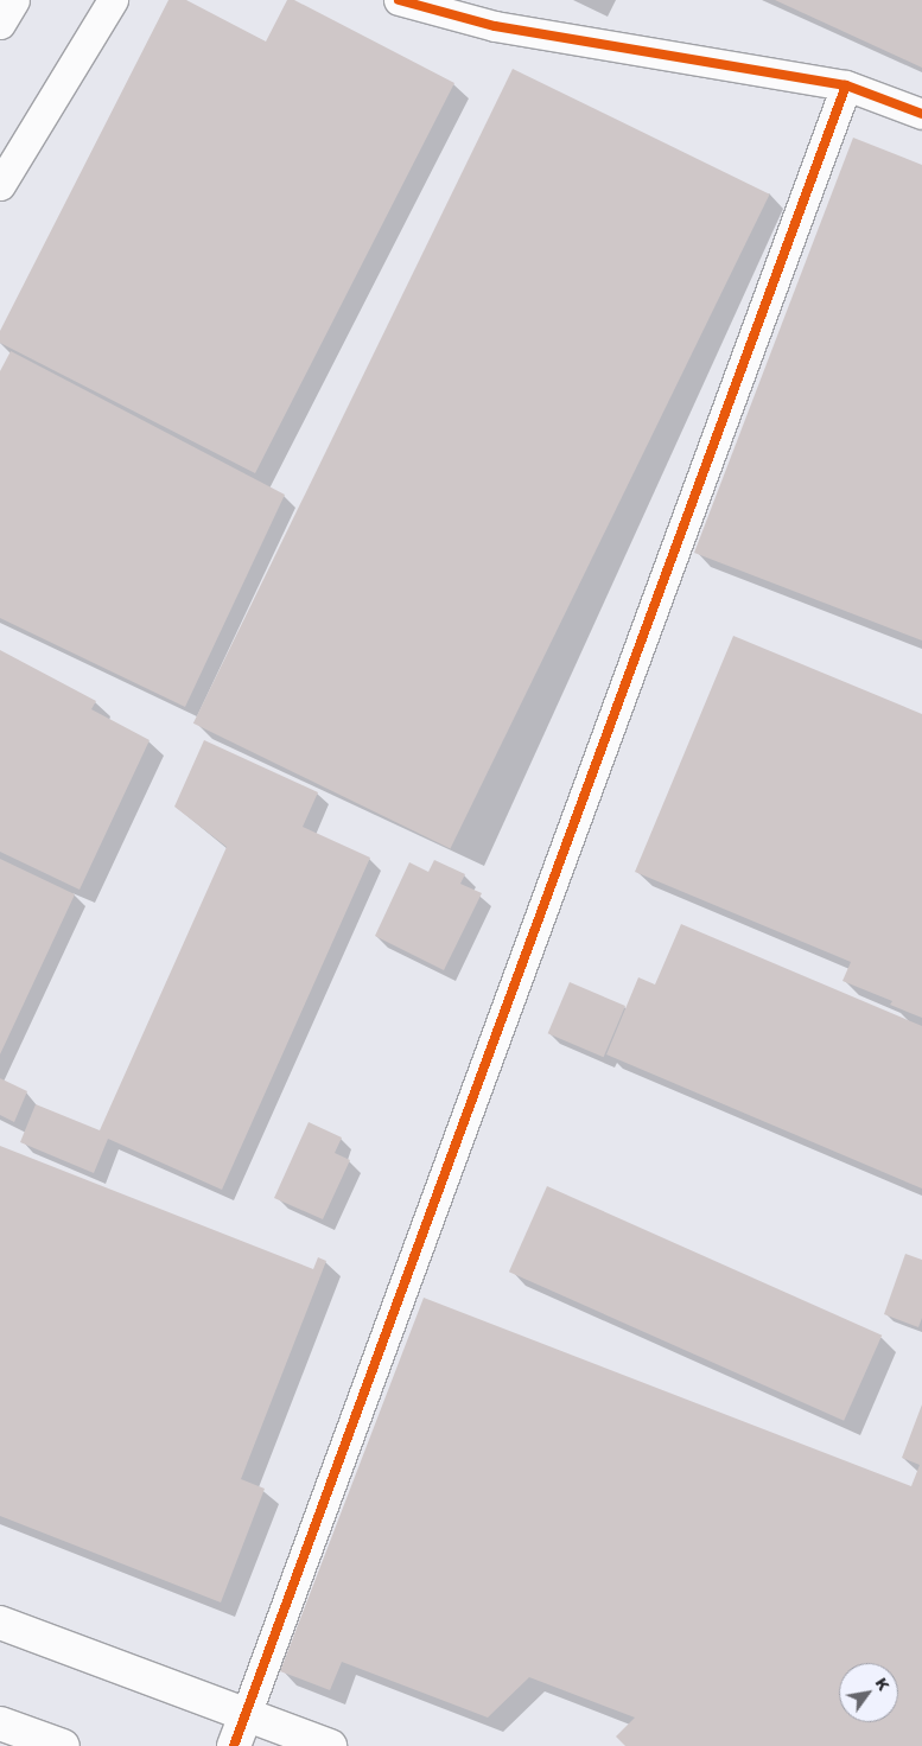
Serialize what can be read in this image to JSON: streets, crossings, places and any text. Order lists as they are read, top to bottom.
{
  "north": "top right"
}
